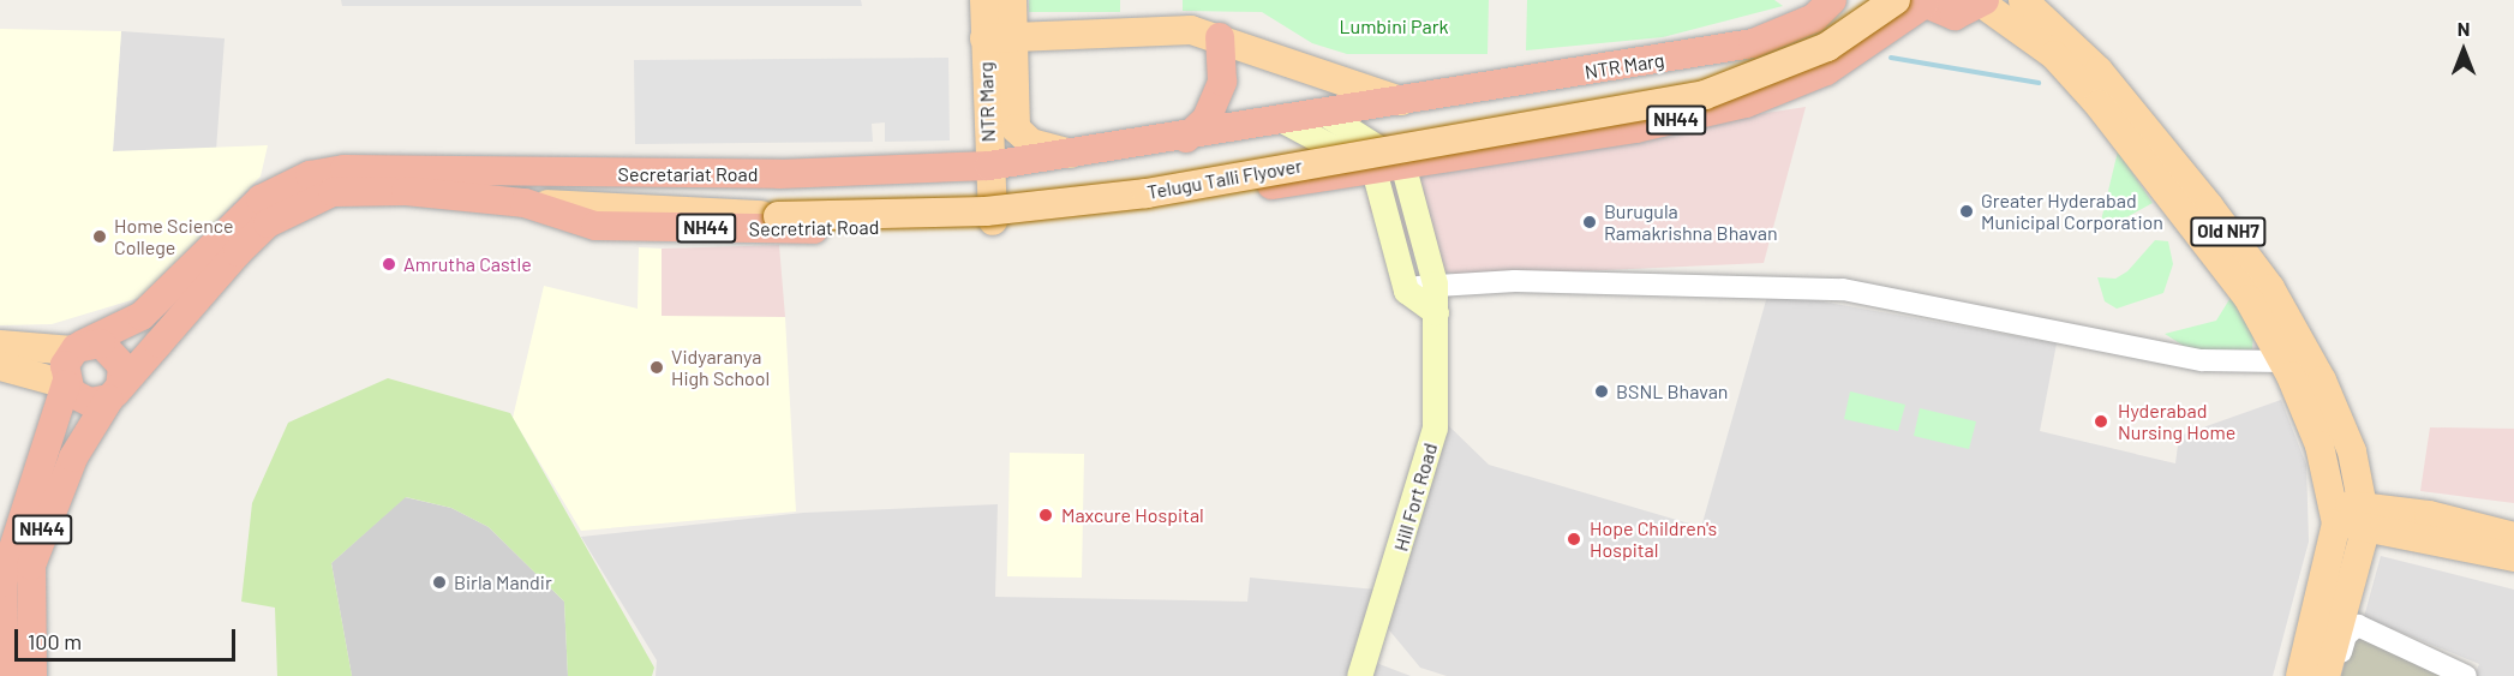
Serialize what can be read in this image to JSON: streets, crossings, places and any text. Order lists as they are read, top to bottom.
{
  "streets": {
    "highway": [
      "NTR Marg",
      "NH44",
      "Secretariat Road",
      "Secretriat Road"
    ],
    "main road": ["Telugu Talli Flyover", "Old NH7", "Hill Fort Road"]
  },
  "crossings": [
    ["NTR Marg", "NH44"],
    ["NTR Marg", "Secretariat Road"],
    ["NTR Marg", "Secretriat Road"],
    ["NH44", "Secretariat Road"],
    ["NH44", "Telugu Talli Flyover"],
    ["NH44", "Secretriat Road"],
    ["NH44", "Hill Fort Road"],
    ["Secretariat Road", "Telugu Talli Flyover"],
    ["Secretariat Road", "Secretriat Road"],
    ["Telugu Talli Flyover", "Secretriat Road"]
  ],
  "parks": ["Lumbini Park"],
  "places": [
    "Greater Hyderabad Municipal Corporation",
    "Burugula Ramakrishna Bhavan",
    "Home Science College",
    "Amrutha Castle",
    "Vidyaranya High School",
    "BSNL Bhavan",
    "Hyderabad Nursing Home",
    "Maxcure Hospital",
    "Hope Children's Hospital",
    "Birla Mandir"
  ],
  "scale_bar": "100 m",
  "north": "top"
}
